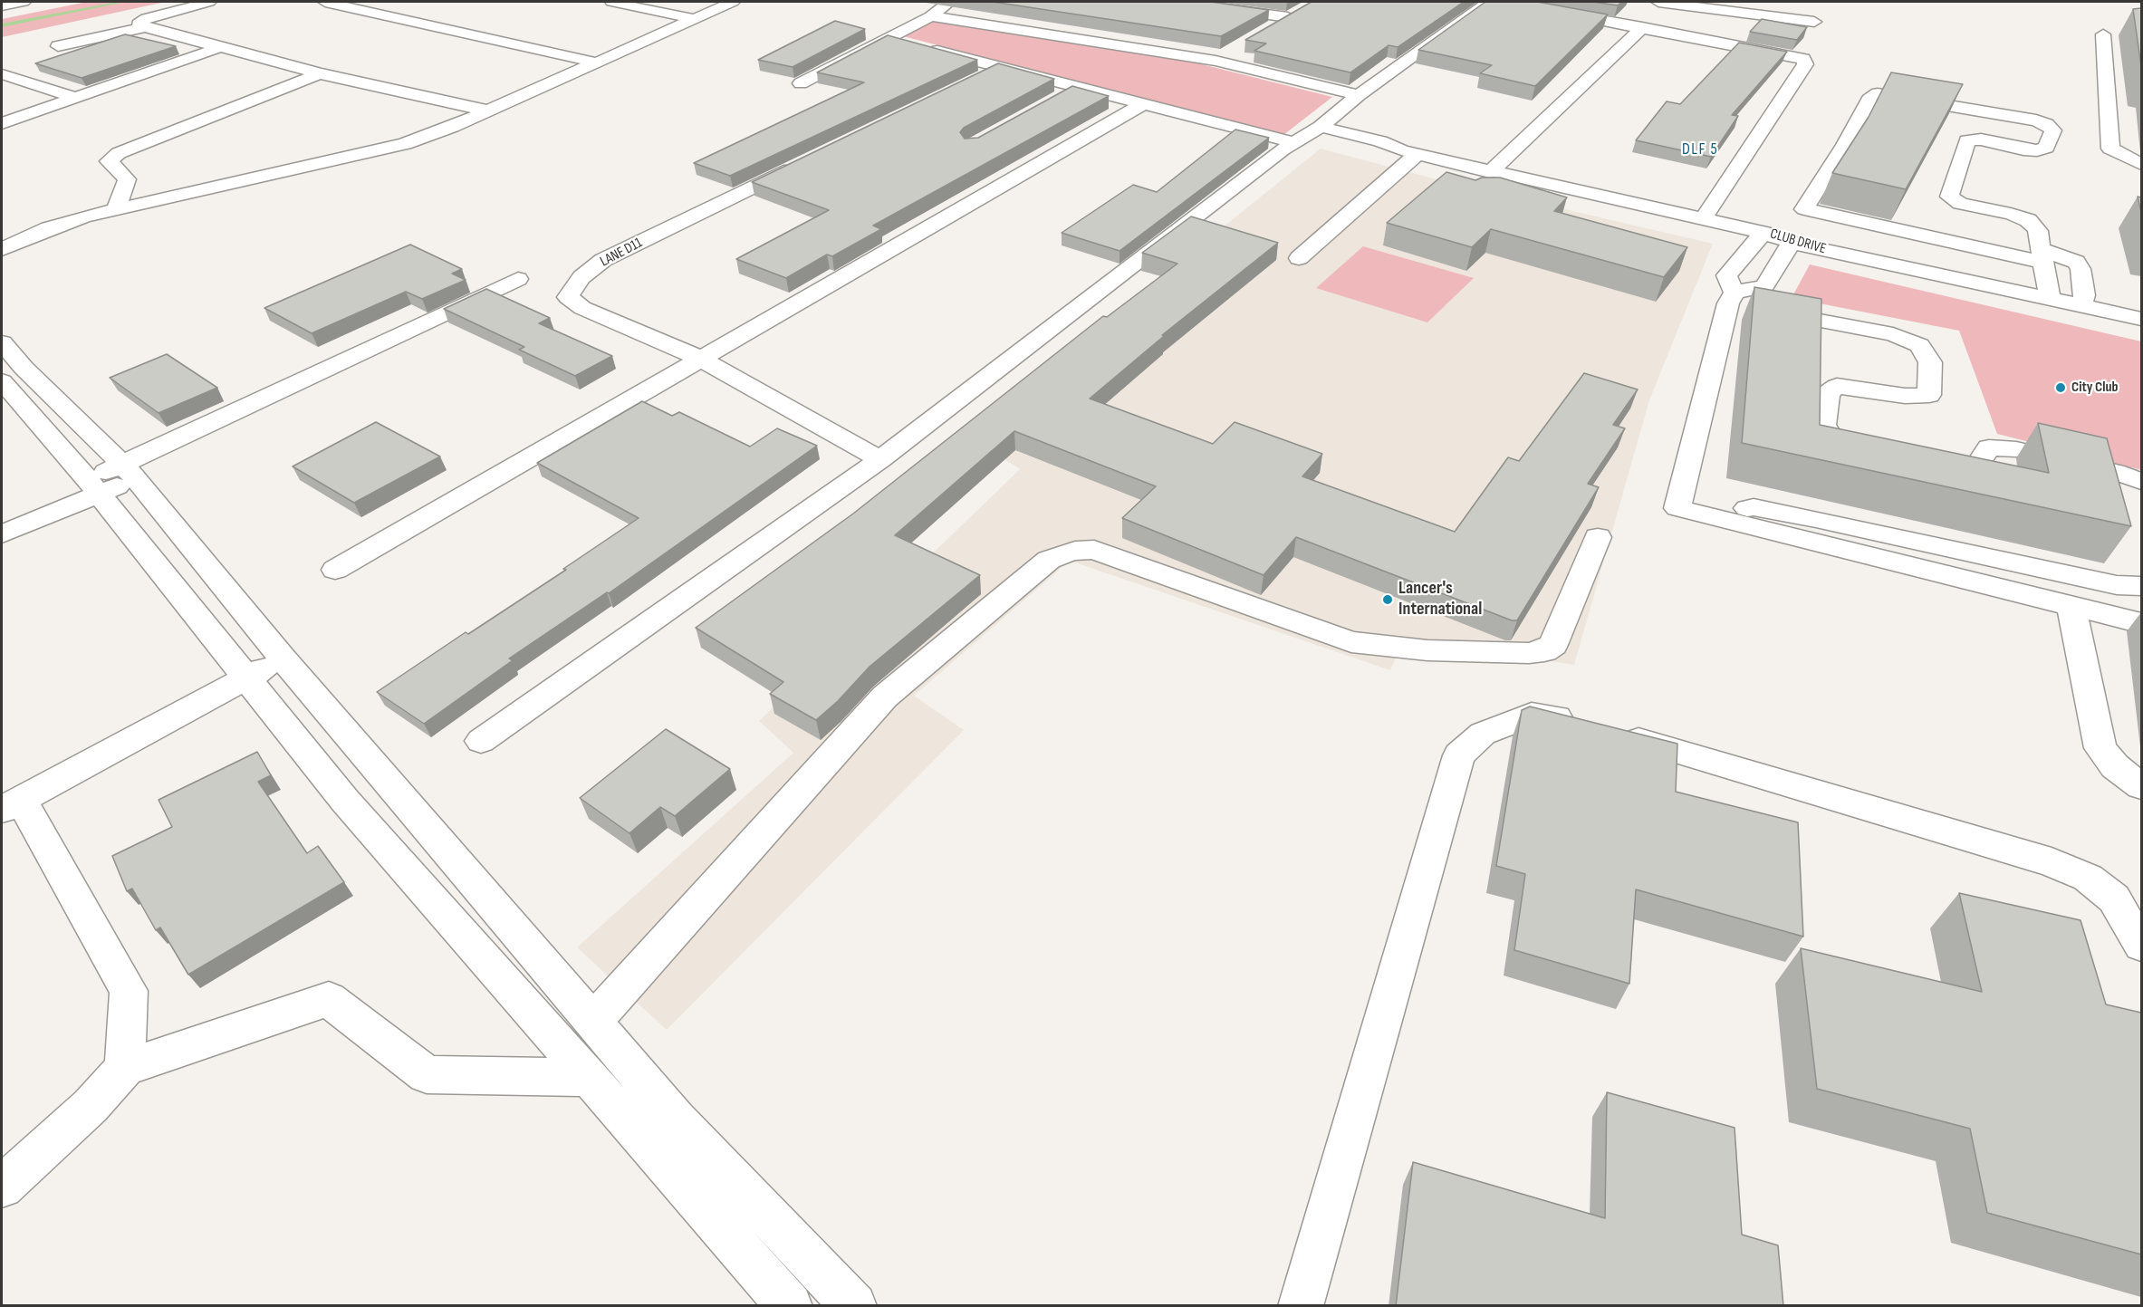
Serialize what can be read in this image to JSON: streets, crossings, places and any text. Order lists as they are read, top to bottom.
{
  "streets": {
    "street": ["CLUB DRIVE", "LANE D11"]
  },
  "districts": ["DLF 5"],
  "places": ["City Club", "Lancer's International"]
}
